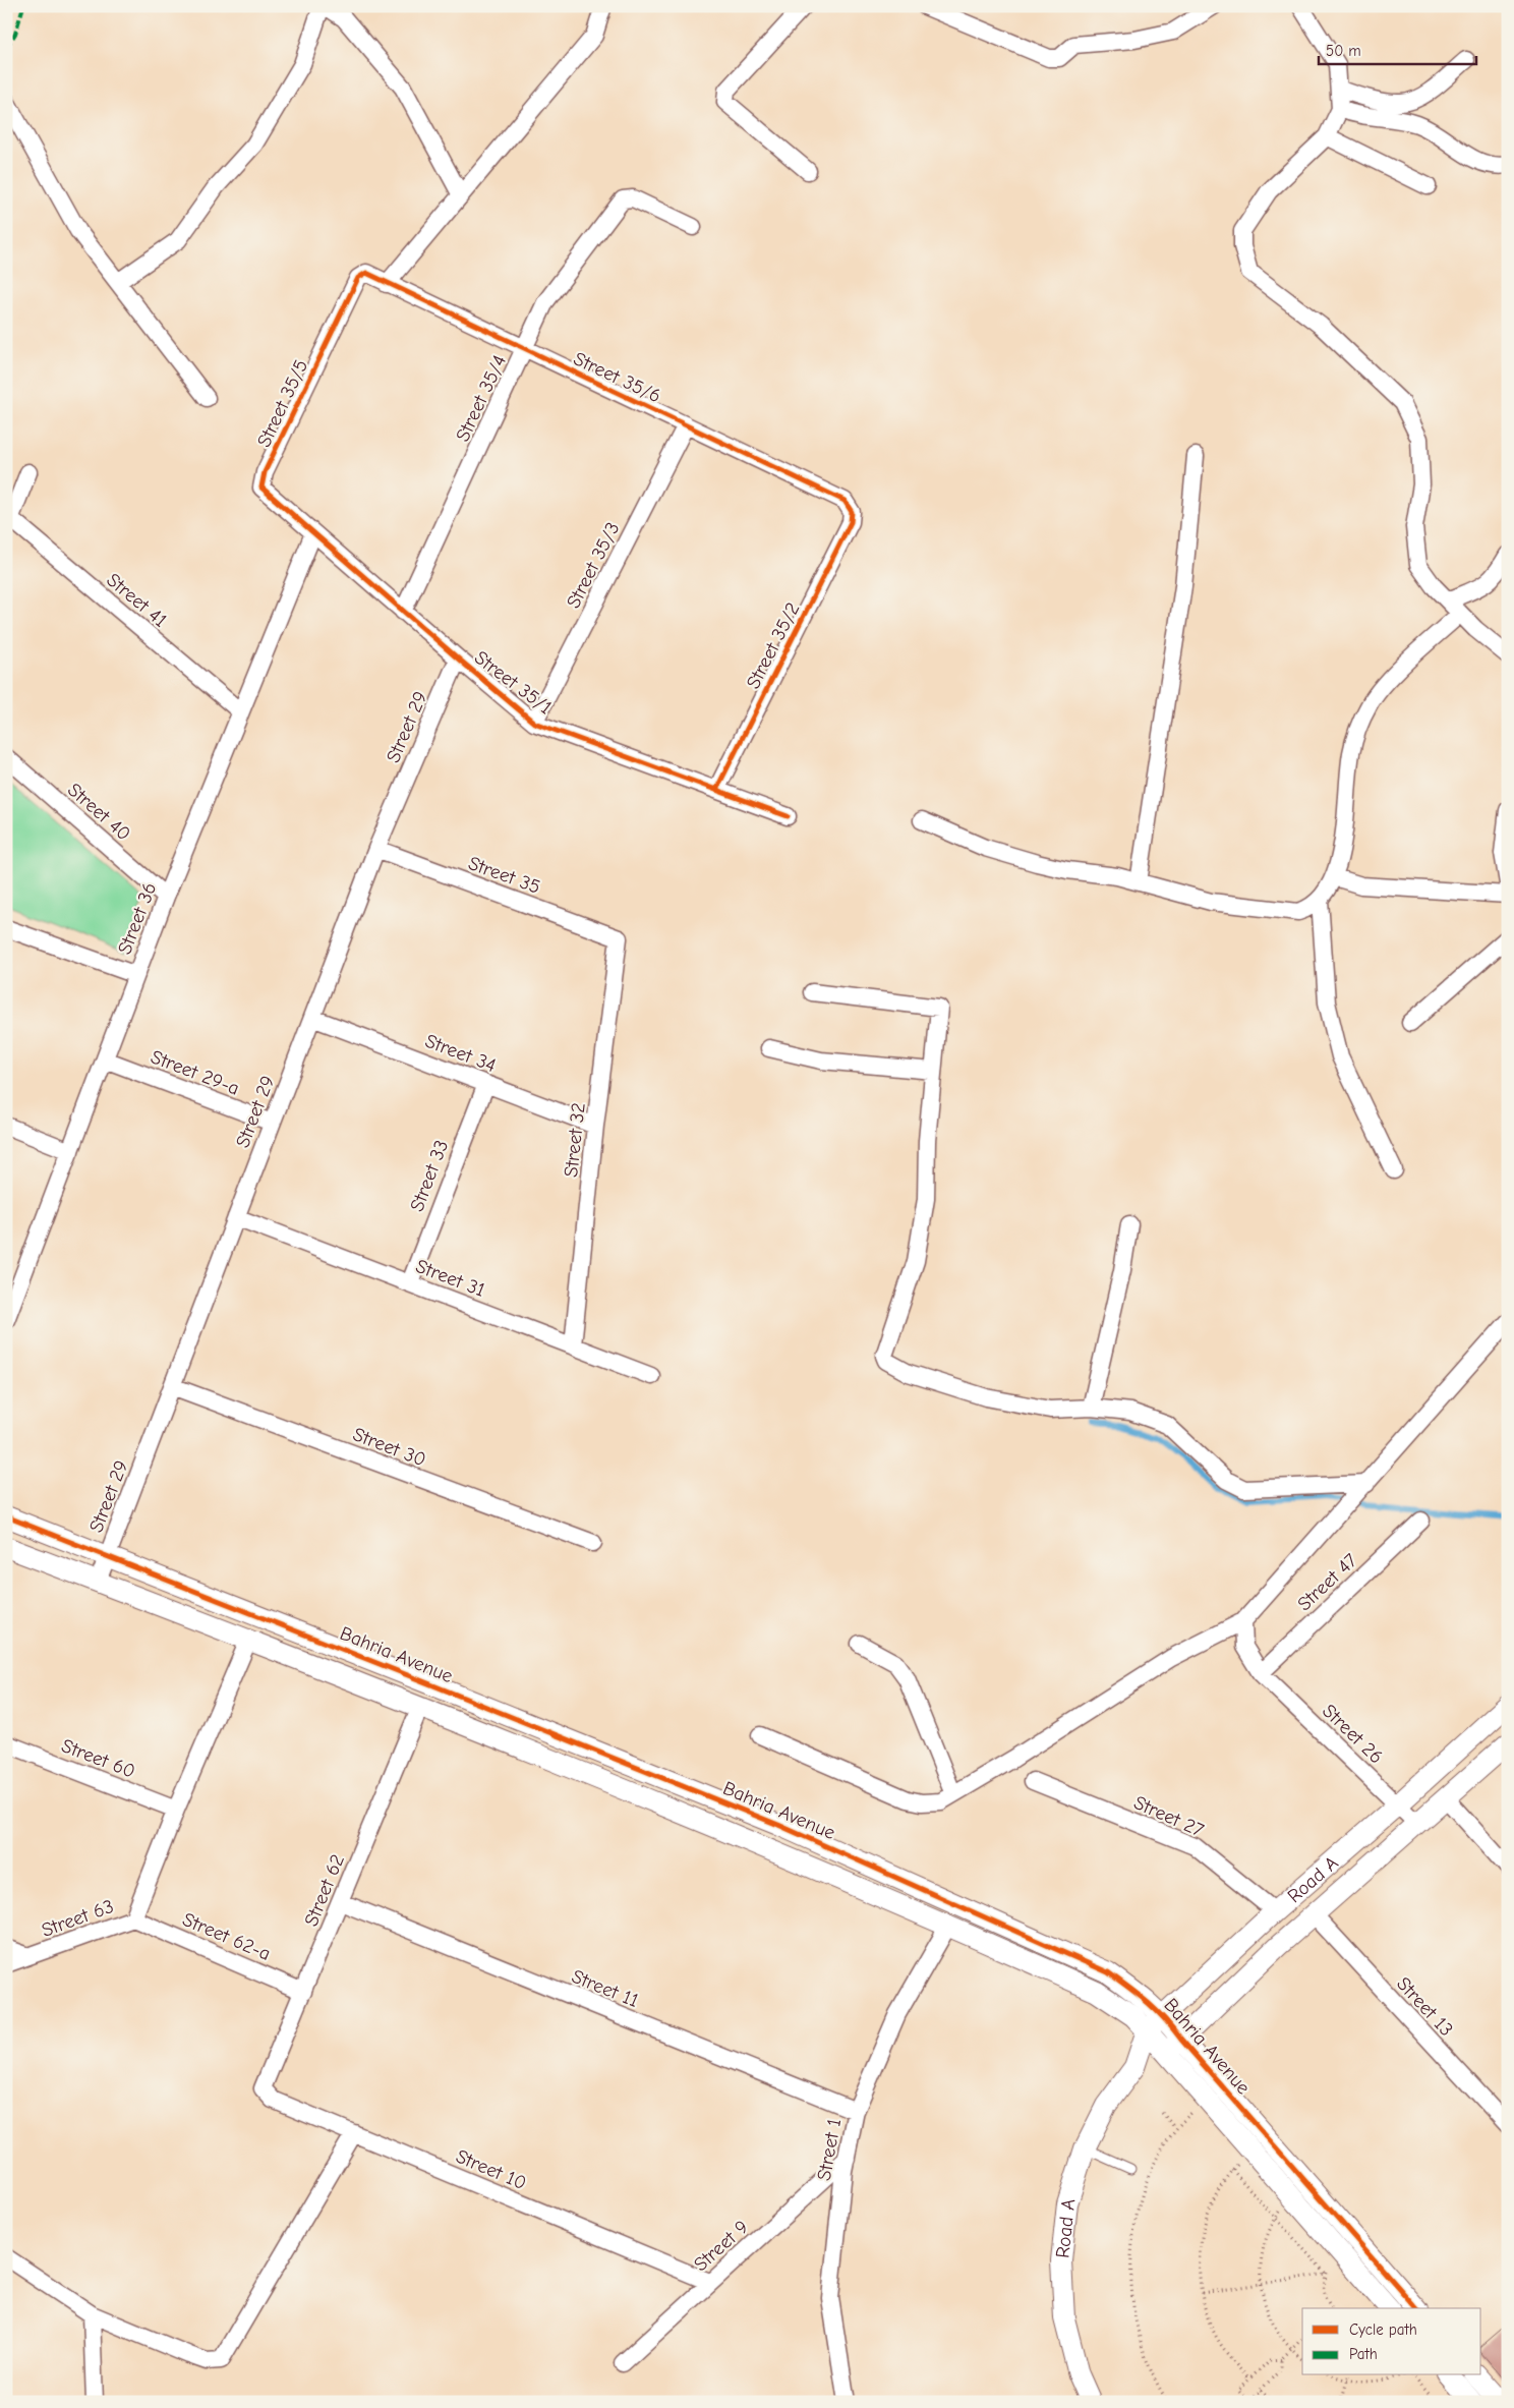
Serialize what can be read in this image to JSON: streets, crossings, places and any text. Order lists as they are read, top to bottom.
{
  "streets": {
    "street": [
      "Street 35/6",
      "Street 35/4",
      "Street 35/5",
      "Street 35/3",
      "Street 41",
      "Street 35/2",
      "Street 35/1",
      "Street 29",
      "Street 40",
      "Street 35",
      "Street 36",
      "Street 34",
      "Street 29-a",
      "Street 32",
      "Street 33",
      "Street 31",
      "Street 30",
      "Street 47",
      "Bahria Avenue",
      "Street 26",
      "Street 60",
      "Street 27",
      "Road A",
      "Street 62",
      "Street 63",
      "Street 62-a",
      "Street 11",
      "Street 13",
      "Street 1",
      "Street 10",
      "Street 9"
    ]
  },
  "crossings": [
    ["Street 35/6", "Street 35/4"],
    ["Street 35/6", "Street 35/5"],
    ["Street 35/6", "Street 35/3"],
    ["Street 35/6", "Street 35/2"],
    ["Street 35/4", "Street 35/1"],
    ["Street 35/5", "Street 35/1"],
    ["Street 35/5", "Street 36"],
    ["Street 35/3", "Street 35/1"],
    ["Street 41", "Street 36"],
    ["Street 35/2", "Street 35/1"],
    ["Street 35/1", "Street 29"],
    ["Street 35/1", "Street 36"],
    ["Street 29", "Street 35"],
    ["Street 29", "Street 34"],
    ["Street 29", "Street 29-a"],
    ["Street 29", "Street 31"],
    ["Street 29", "Street 30"],
    ["Street 29", "Bahria Avenue"],
    ["Street 40", "Street 36"],
    ["Street 35", "Street 32"],
    ["Street 36", "Street 29-a"],
    ["Street 34", "Street 32"],
    ["Street 34", "Street 33"],
    ["Street 32", "Street 31"],
    ["Street 33", "Street 31"],
    ["Street 47", "Street 26"],
    ["Bahria Avenue", "Road A"],
    ["Bahria Avenue", "Street 62"],
    ["Bahria Avenue", "Street 1"],
    ["Street 26", "Road A"],
    ["Street 27", "Road A"],
    ["Road A", "Street 13"],
    ["Street 62", "Street 62-a"],
    ["Street 62", "Street 11"],
    ["Street 62", "Street 10"],
    ["Street 63", "Street 62-a"],
    ["Street 11", "Street 1"],
    ["Street 1", "Street 9"],
    ["Street 10", "Street 9"]
  ],
  "legend": ["Cycle path", "Path"],
  "scale_bar": "50 m"
}
